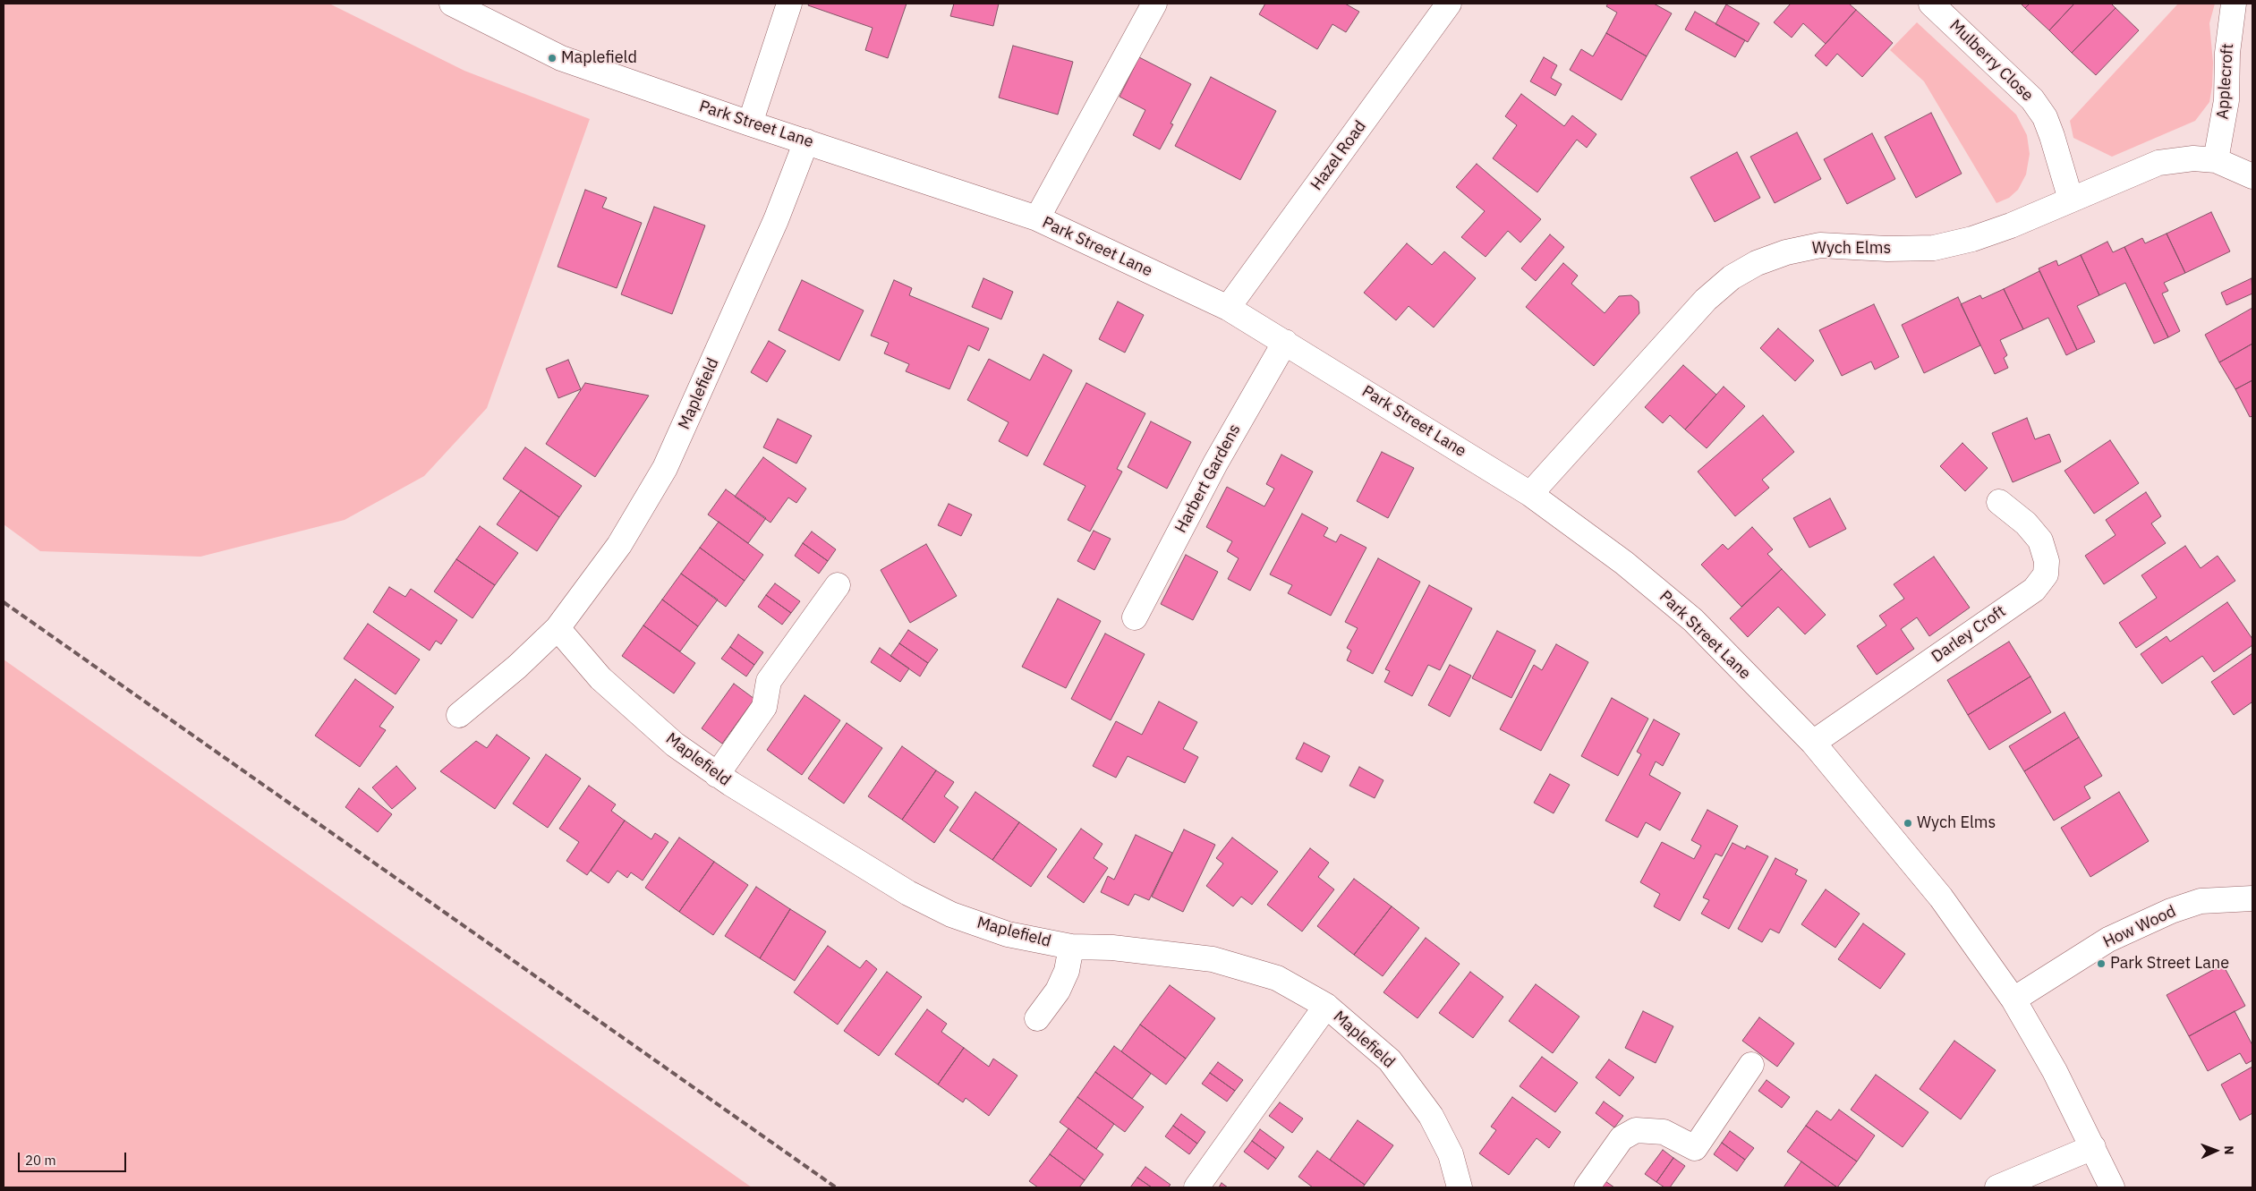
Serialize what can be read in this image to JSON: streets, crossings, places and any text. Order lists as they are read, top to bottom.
{
  "streets": {
    "street": [
      "Mulberry Close",
      "Applecroft",
      "Park Street Lane",
      "Hazel Road",
      "Wych Elms",
      "Maplefield",
      "Harbert Gardens",
      "Darley Croft",
      "How Wood"
    ]
  },
  "crossings": [
    ["Mulberry Close", "Wych Elms"],
    ["Applecroft", "Wych Elms"],
    ["Park Street Lane", "Hazel Road"],
    ["Park Street Lane", "Wych Elms"],
    ["Park Street Lane", "Maplefield"],
    ["Park Street Lane", "Harbert Gardens"],
    ["Park Street Lane", "Darley Croft"],
    ["Park Street Lane", "How Wood"]
  ],
  "places": ["Maplefield", "Wych Elms", "Park Street Lane"],
  "scale_bar": "20 m",
  "north": "right"
}
